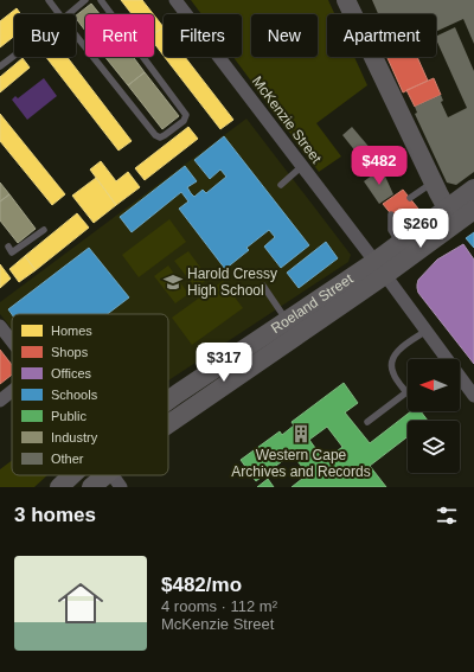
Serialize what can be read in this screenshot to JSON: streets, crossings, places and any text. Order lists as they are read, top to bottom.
{
  "streets": {
    "main road": ["Roeland Street"],
    "street": ["McKenzie Street"]
  },
  "crossings": [
    ["McKenzie Street", "Roeland Street"]
  ],
  "places": {
    "school or university": ["Harold Cressy High School"],
    "building": ["Western Cape Archives and Records"]
  },
  "legend": [
    "Homes",
    "Shops",
    "Offices",
    "Schools",
    "Public",
    "Industry",
    "Other"
  ],
  "north": "left",
  "page": {
    "chip": [
      "Buy",
      "Rent",
      "Filters",
      "New",
      "Apartment"
    ],
    "price": ["$482", "$260", "$317"],
    "heading": "3 homes",
    "list": [
      {
        "name": "$482/mo",
        "note": "4 rooms · 112 m² · McKenzie Street"
      }
    ]
  }
}
